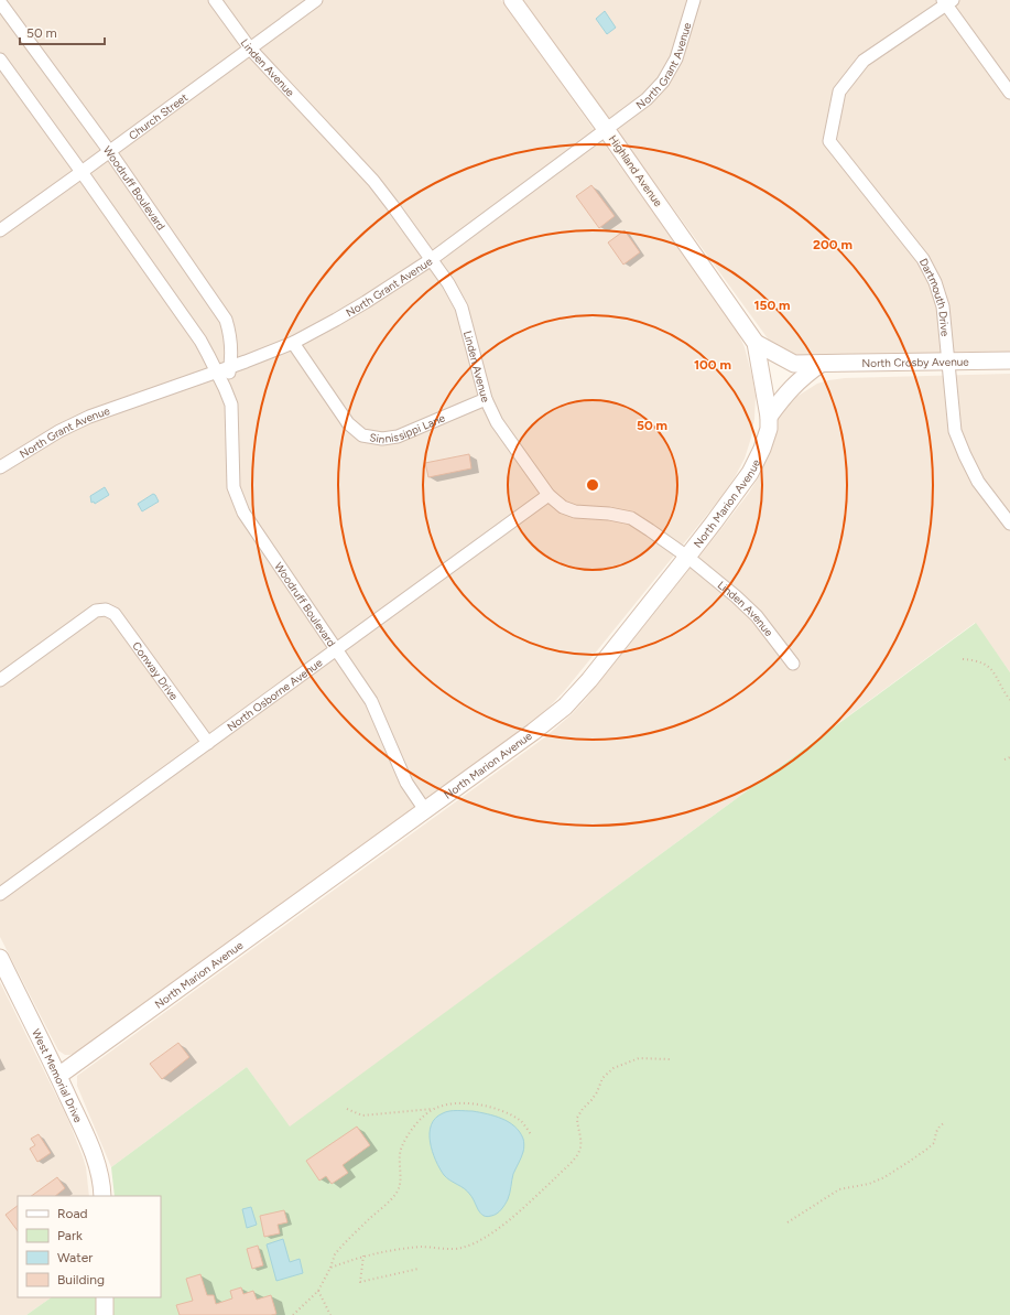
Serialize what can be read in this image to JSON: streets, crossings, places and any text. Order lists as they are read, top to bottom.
{
  "streets": {
    "street": [
      "North Grant Avenue",
      "Linden Avenue",
      "Church Street",
      "Highland Avenue",
      "Woodruff Boulevard",
      "Dartmouth Drive",
      "North Crosby Avenue",
      "Sinnissippi Lane",
      "North Marion Avenue",
      "Conway Drive",
      "North Osborne Avenue",
      "West Memorial Drive"
    ]
  },
  "crossings": [
    ["North Grant Avenue", "Linden Avenue"],
    ["North Grant Avenue", "Highland Avenue"],
    ["North Grant Avenue", "Woodruff Boulevard"],
    ["North Grant Avenue", "Sinnissippi Lane"],
    ["Linden Avenue", "Church Street"],
    ["Linden Avenue", "Sinnissippi Lane"],
    ["Linden Avenue", "North Marion Avenue"],
    ["Linden Avenue", "North Osborne Avenue"],
    ["Church Street", "Woodruff Boulevard"],
    ["Highland Avenue", "North Crosby Avenue"],
    ["Highland Avenue", "North Marion Avenue"],
    ["Woodruff Boulevard", "North Marion Avenue"],
    ["Woodruff Boulevard", "North Osborne Avenue"],
    ["Dartmouth Drive", "North Crosby Avenue"],
    ["North Crosby Avenue", "North Marion Avenue"],
    ["North Marion Avenue", "West Memorial Drive"],
    ["Conway Drive", "North Osborne Avenue"]
  ],
  "legend": [
    "Road",
    "Park",
    "Water",
    "Building"
  ],
  "scale_bar": "50 m",
  "rings": [
    "200 m",
    "150 m",
    "100 m",
    "50 m"
  ]
}
